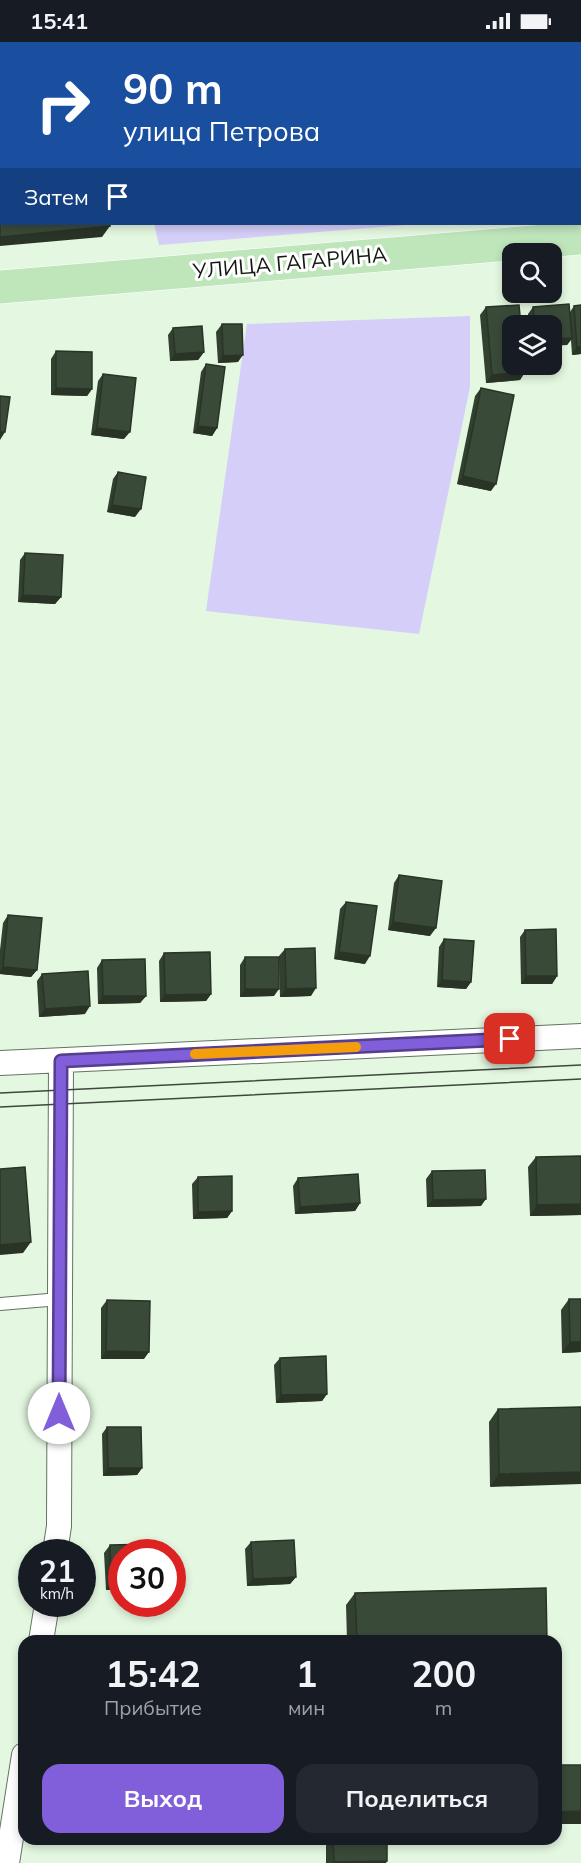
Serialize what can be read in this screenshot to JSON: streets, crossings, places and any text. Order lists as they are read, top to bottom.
{
  "streets": {
    "main road": ["УЛИЦА ГАГАРИНА"]
  },
  "page": {
    "status": "15:41",
    "turn": ["90 m", "улица Петрова"],
    "then": "Затем",
    "speed": "21 km/h",
    "limit": "30",
    "eta": [
      "15:42",
      "Прибытие",
      "1",
      "мин",
      "200",
      "m"
    ],
    "buttons": ["Выход", "Поделиться"]
  }
}
